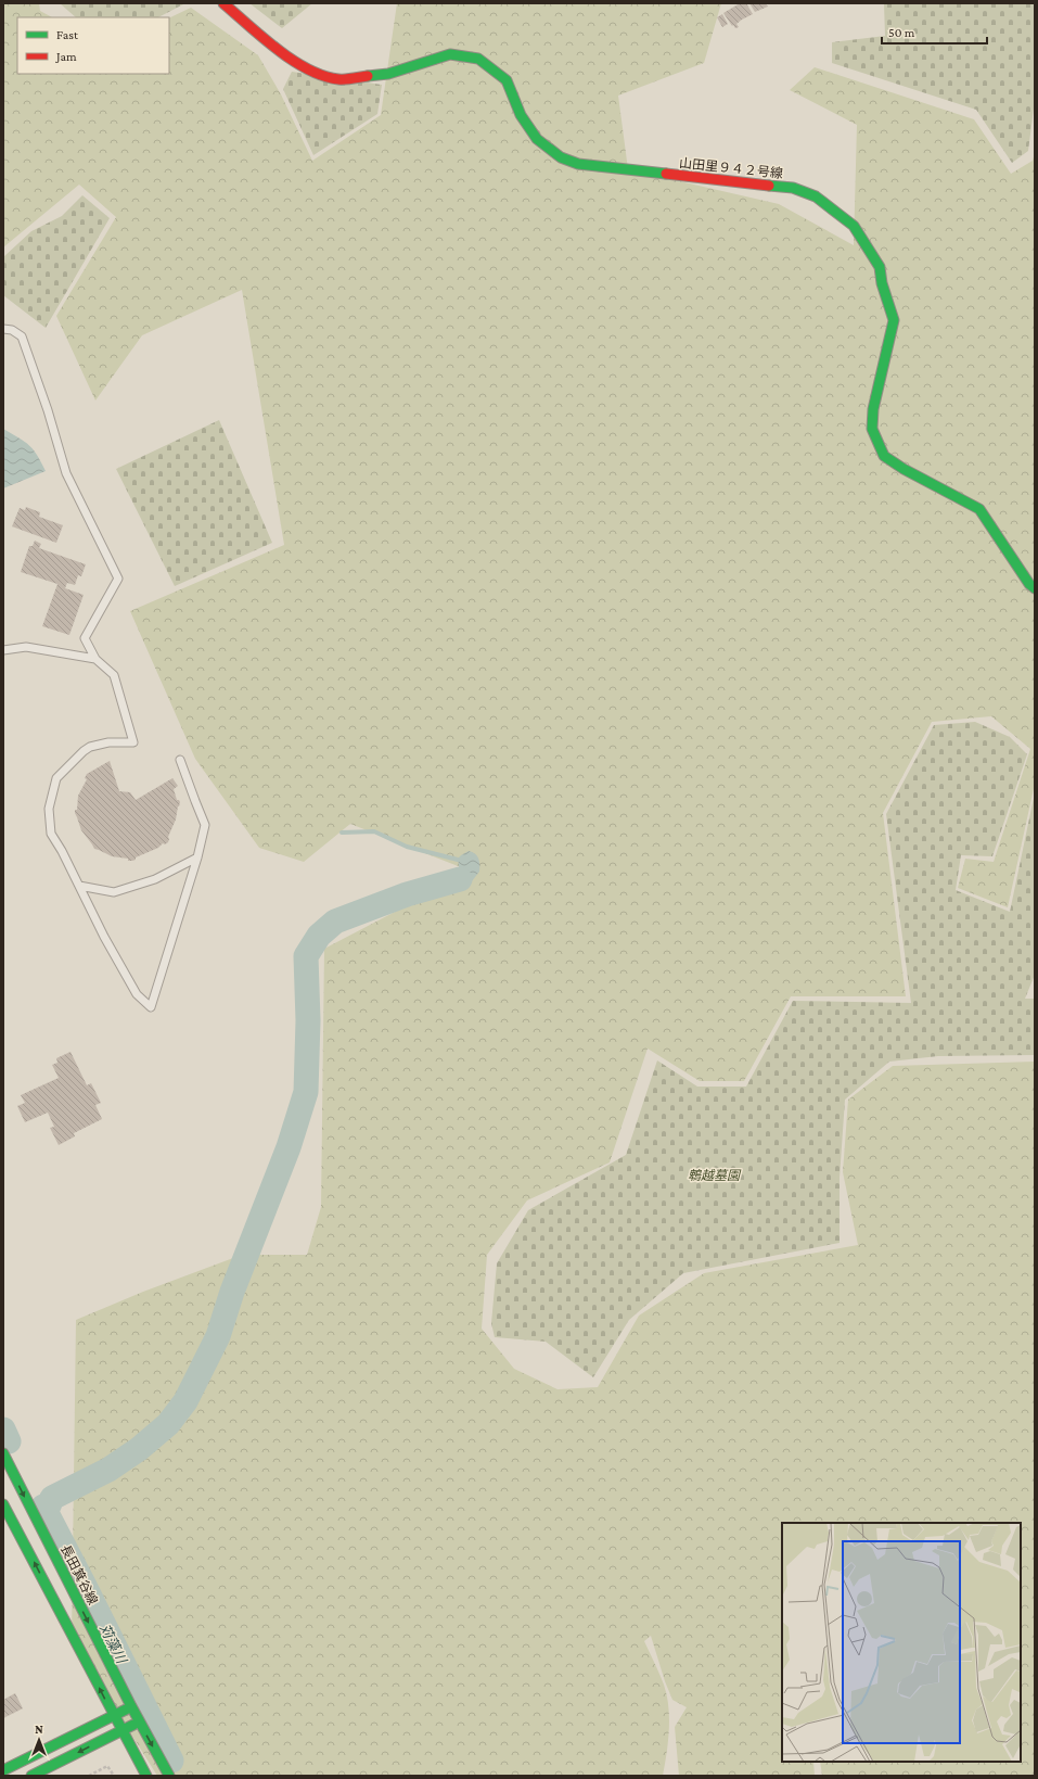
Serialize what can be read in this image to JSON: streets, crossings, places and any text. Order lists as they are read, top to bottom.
{
  "streets": {
    "street": ["山田里９４２号線", "長田箕谷線"]
  },
  "water": ["苅藻川"],
  "parks": ["鵯越墓園"],
  "legend": ["Fast", "Jam"],
  "scale_bar": "50 m",
  "north": "top"
}
